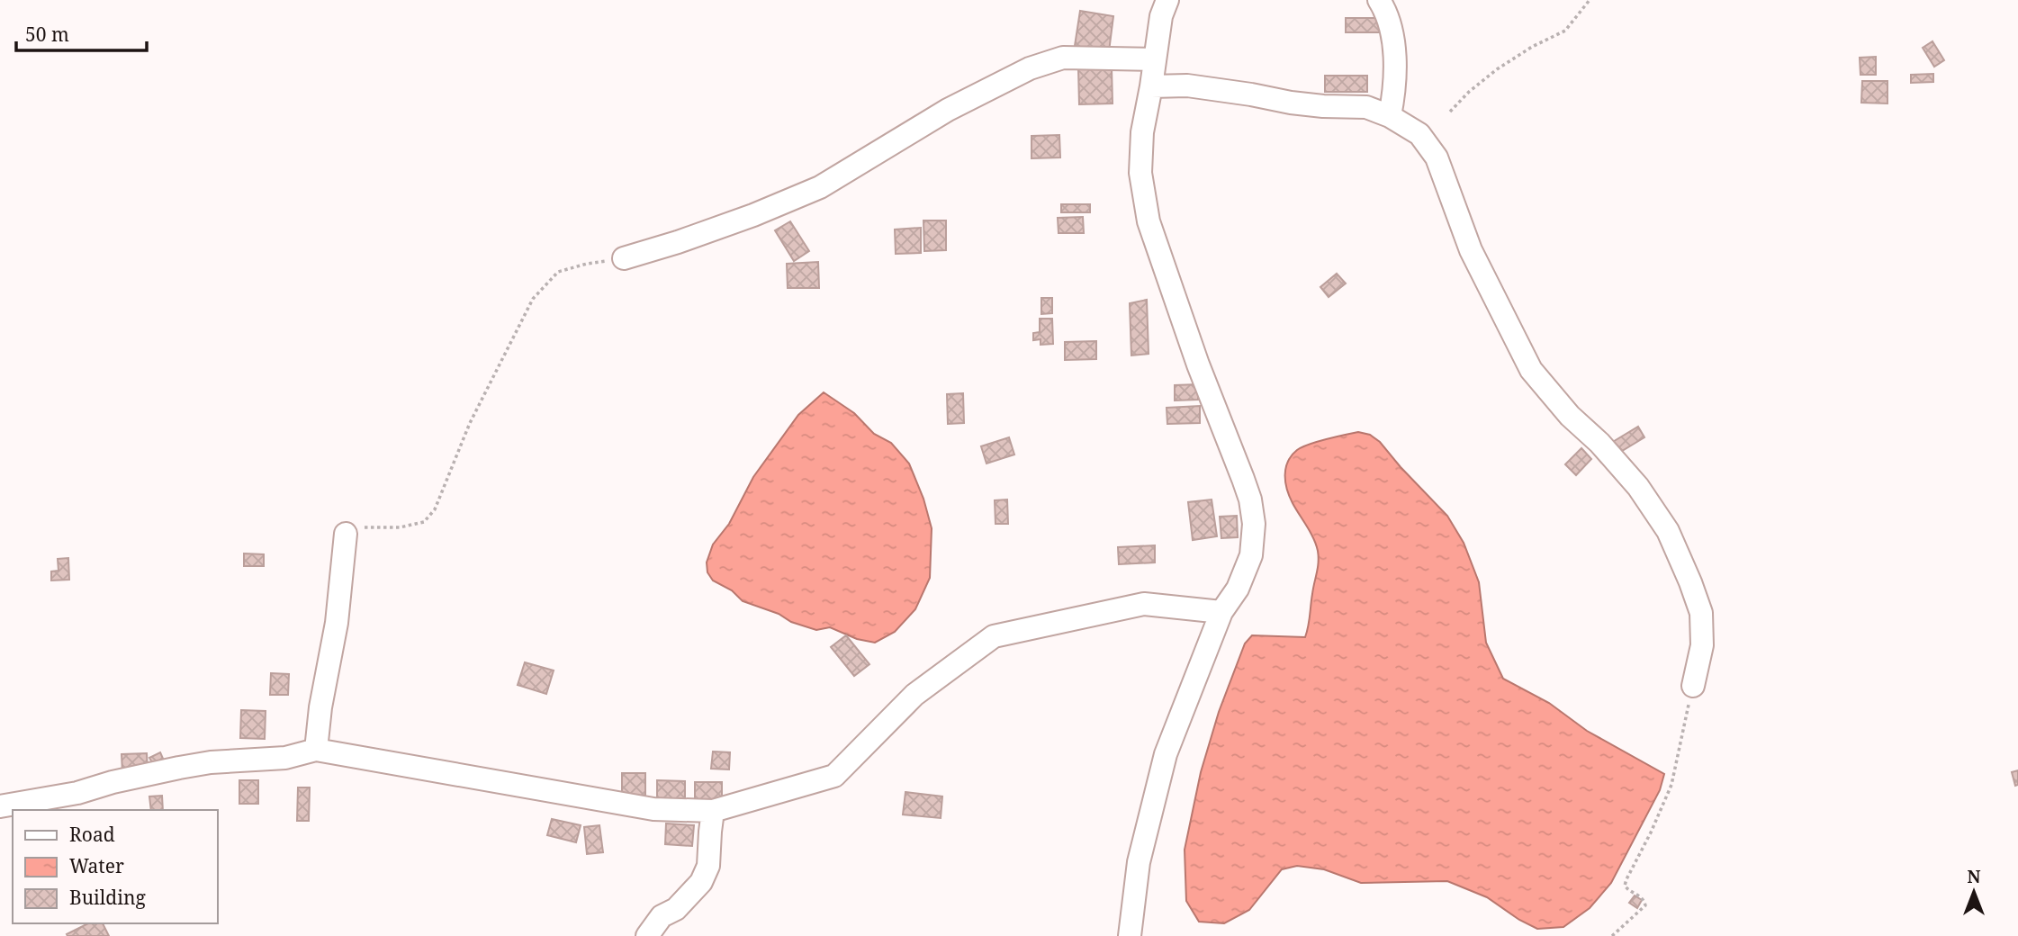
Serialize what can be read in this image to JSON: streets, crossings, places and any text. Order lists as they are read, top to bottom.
{
  "legend": ["Road", "Water", "Building"],
  "scale_bar": "50 m",
  "north": "top"
}
